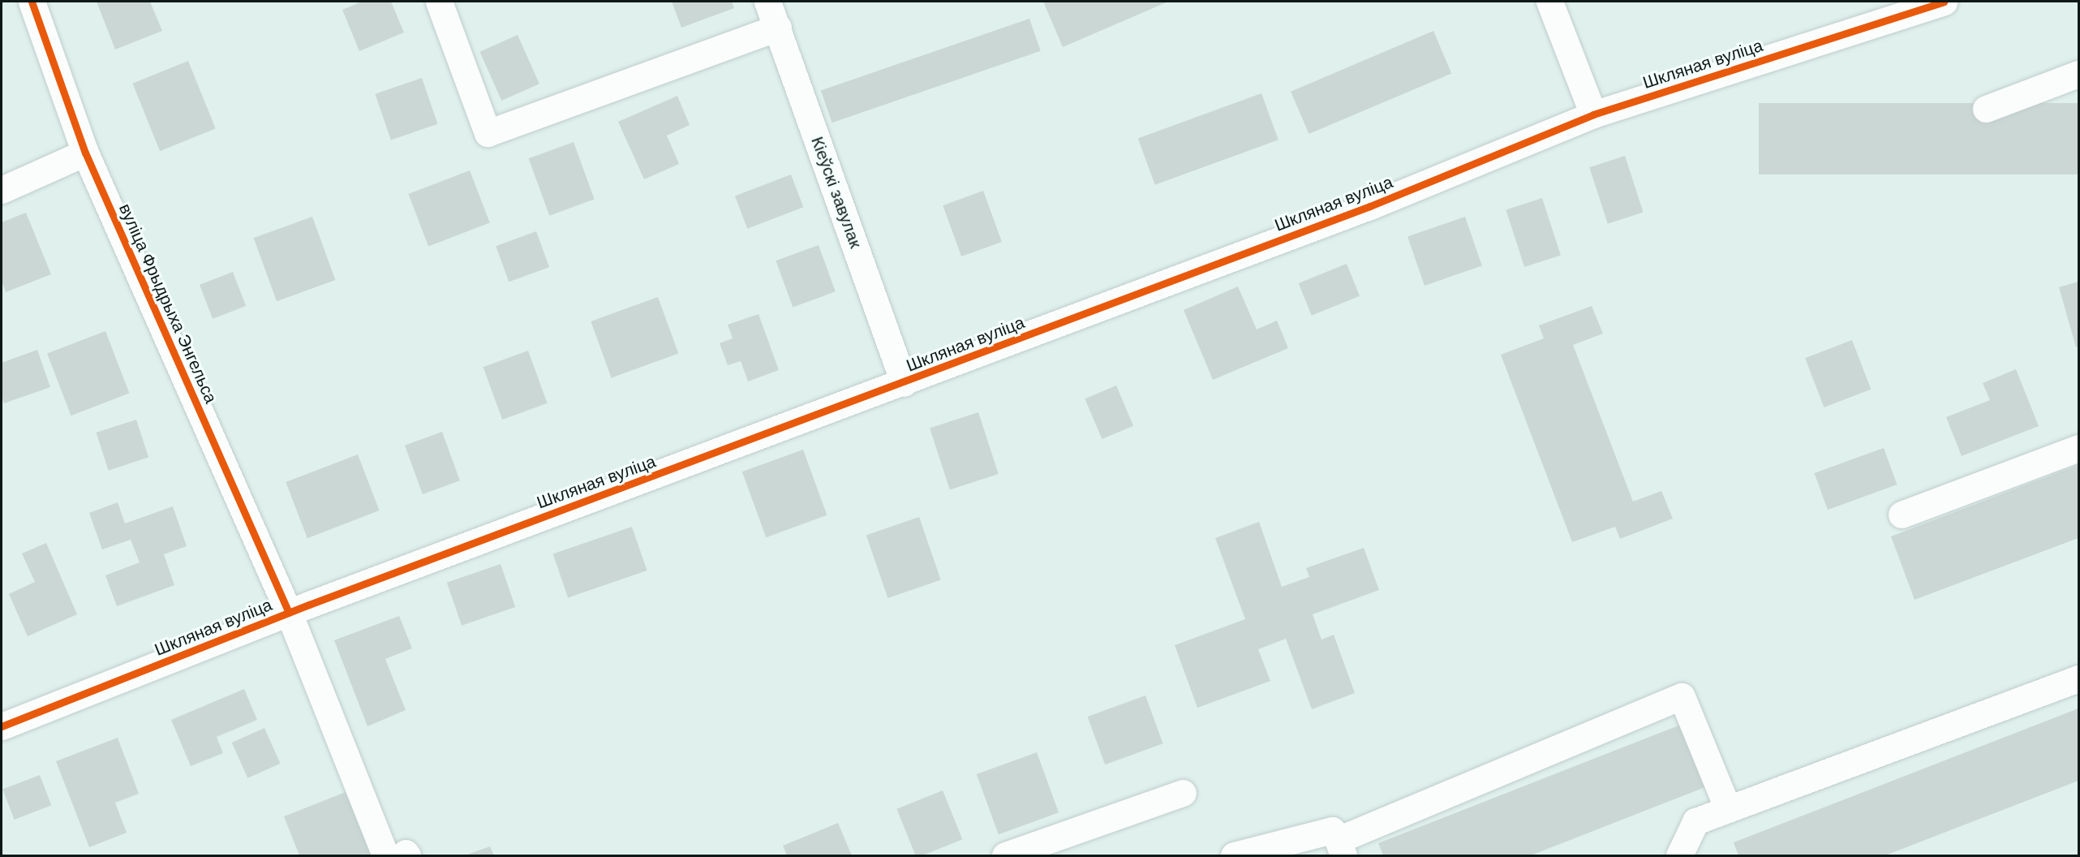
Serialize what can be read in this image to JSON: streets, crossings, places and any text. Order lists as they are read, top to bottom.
{
  "streets": {
    "street": ["Шкляная вуліца", "Кіеўскі завулак", "вуліца Фрыдрыха Энгельса"]
  },
  "crossings": [
    ["Шкляная вуліца", "Кіеўскі завулак"],
    ["Шкляная вуліца", "вуліца Фрыдрыха Энгельса"]
  ]
}
